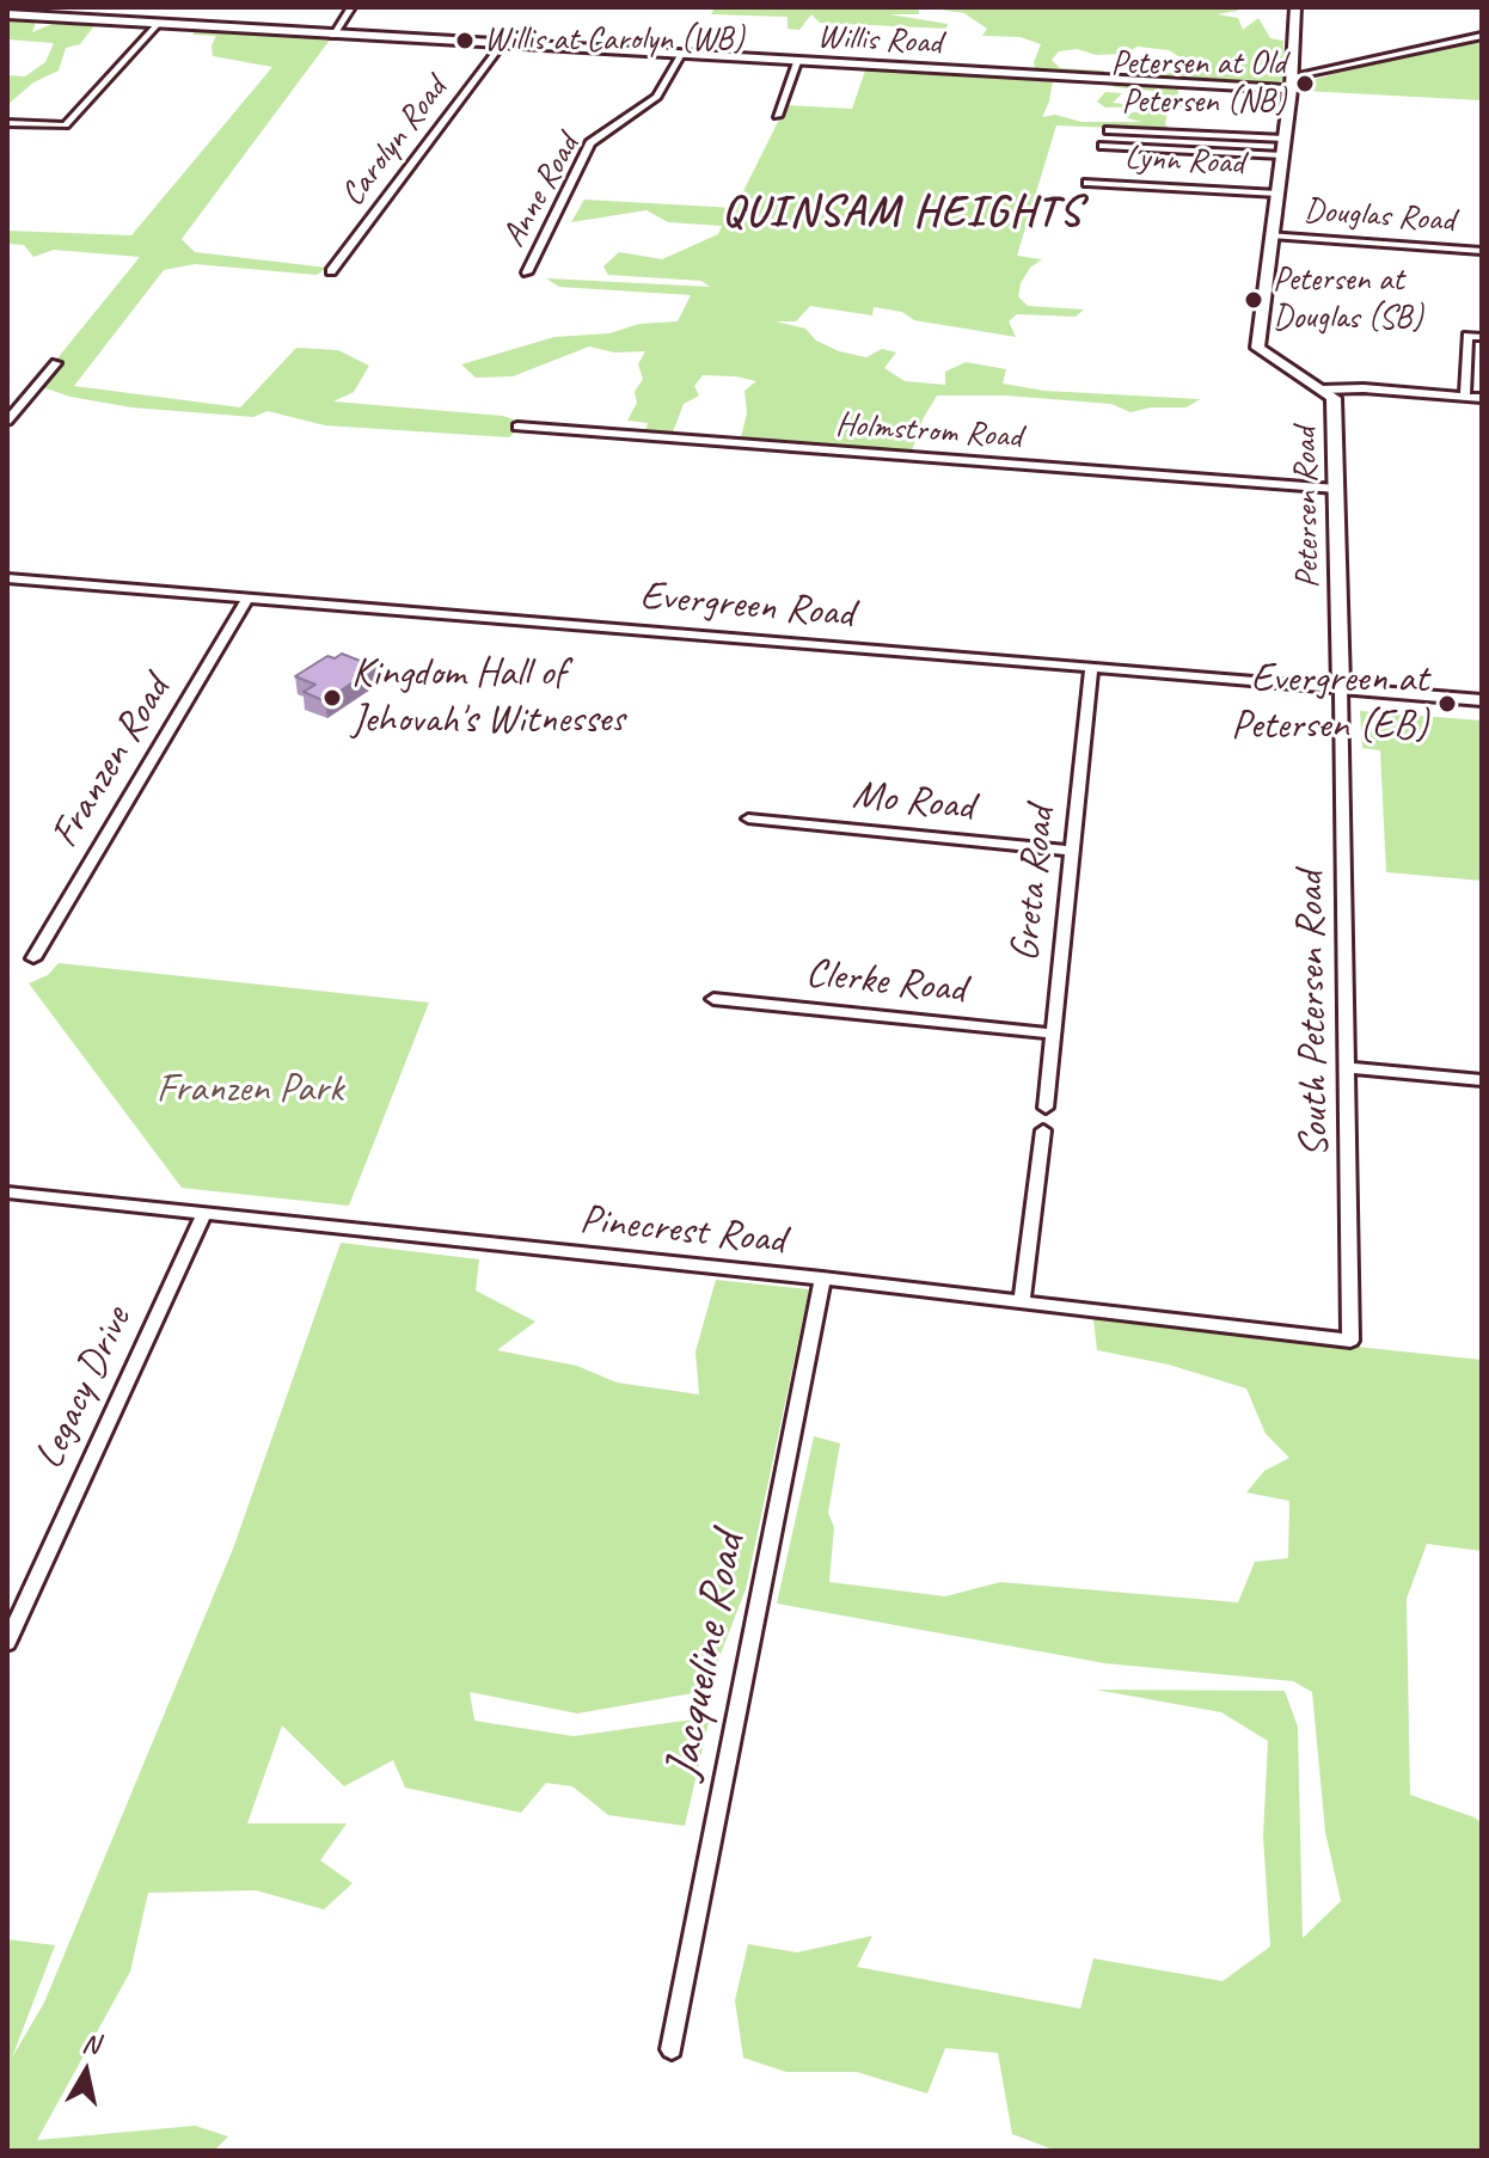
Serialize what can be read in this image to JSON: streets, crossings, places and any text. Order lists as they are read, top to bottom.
{
  "streets": {
    "street": [
      "Willis Road",
      "Carolyn Road",
      "Lynn Road",
      "Anne Road",
      "Douglas Road",
      "Holmstrom Road",
      "Petersen Road",
      "Evergreen Road",
      "Franzen Road",
      "Mo Road",
      "Greta Road",
      "Clerke Road",
      "South Petersen Road",
      "Pinecrest Road",
      "Legacy Drive",
      "Jacqueline Road"
    ]
  },
  "crossings": [
    ["Willis Road", "Carolyn Road"],
    ["Willis Road", "Anne Road"],
    ["Willis Road", "Petersen Road"],
    ["Lynn Road", "Petersen Road"],
    ["Douglas Road", "Petersen Road"],
    ["Holmstrom Road", "Petersen Road"],
    ["Petersen Road", "Evergreen Road"],
    ["Petersen Road", "South Petersen Road"],
    ["Evergreen Road", "Franzen Road"],
    ["Evergreen Road", "Greta Road"],
    ["Evergreen Road", "South Petersen Road"],
    ["Mo Road", "Greta Road"],
    ["Greta Road", "Clerke Road"],
    ["South Petersen Road", "Pinecrest Road"],
    ["Pinecrest Road", "Legacy Drive"],
    ["Pinecrest Road", "Jacqueline Road"]
  ],
  "districts": ["QUINSAM HEIGHTS"],
  "parks": ["Franzen Park"],
  "places": [
    "Willis at Carolyn (WB)",
    "Petersen at Old Petersen (NB)",
    "Petersen at Douglas (SB)",
    "Kingdom Hall of Jehovah's Witnesses",
    "Evergreen at Petersen (EB)"
  ],
  "north": "top"
}
